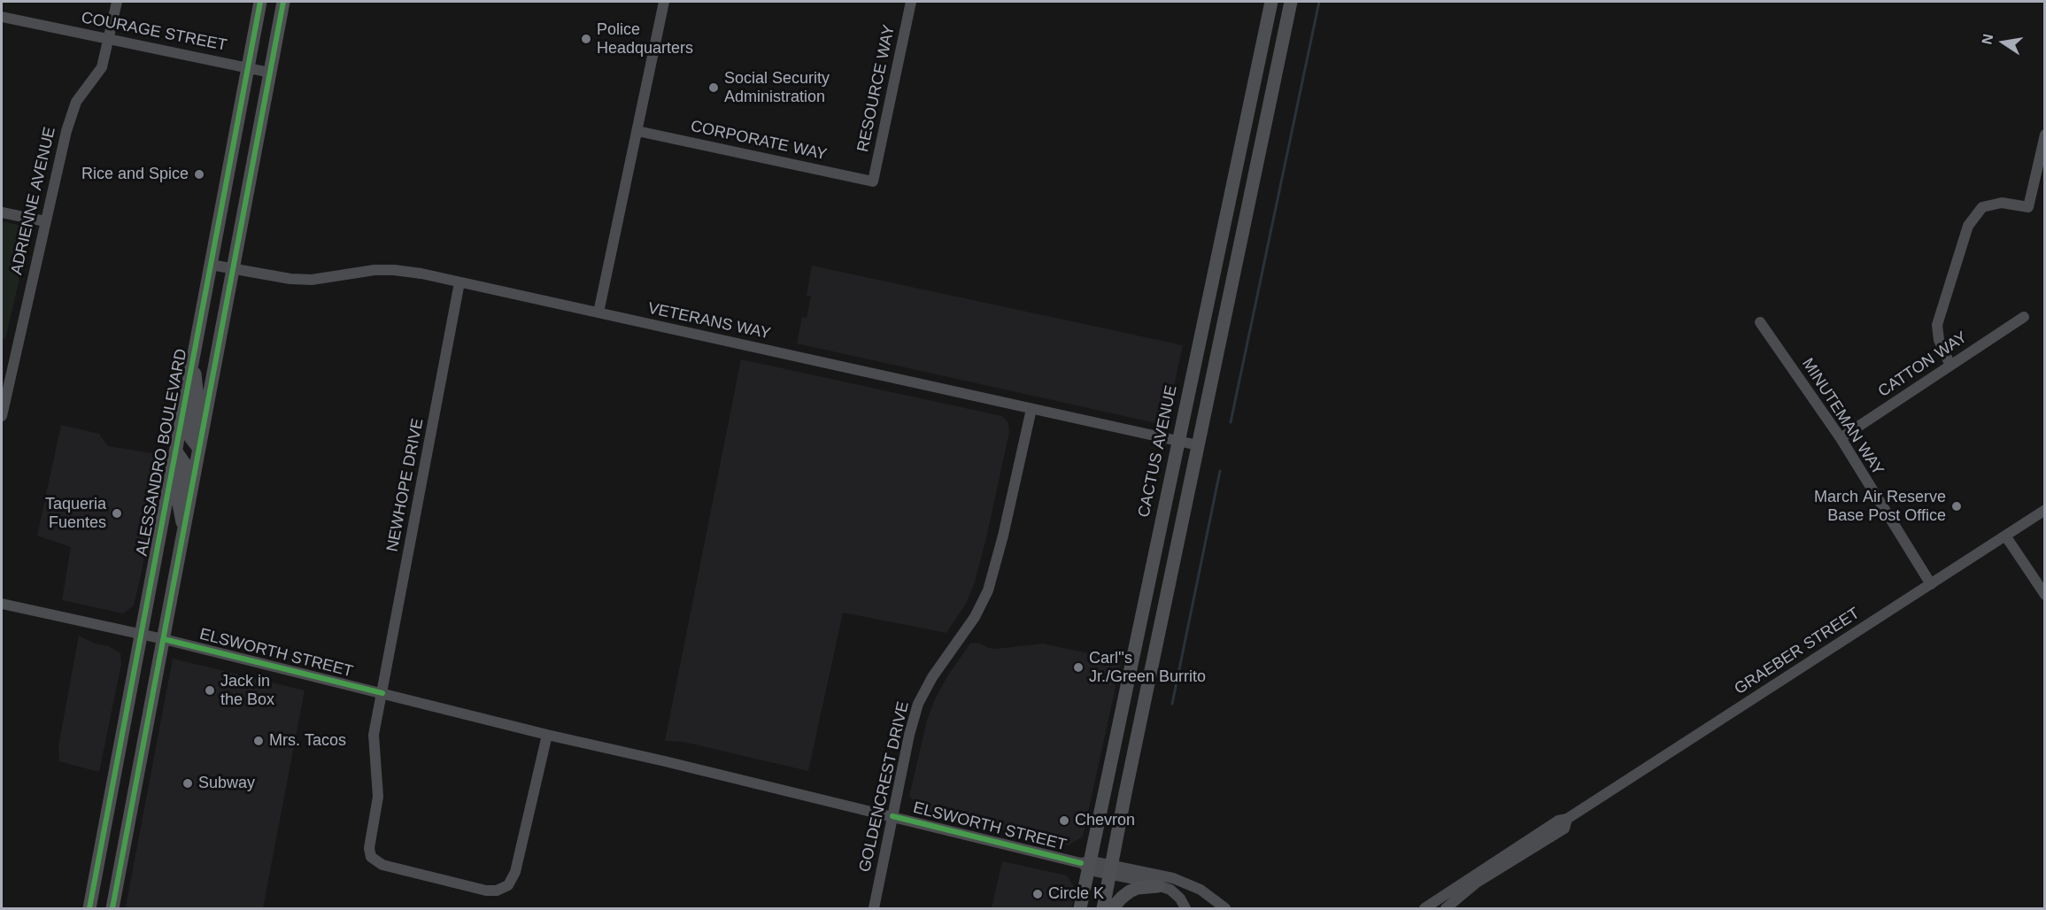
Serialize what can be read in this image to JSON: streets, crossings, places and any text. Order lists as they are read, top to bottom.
{
  "streets": {
    "main road": ["CACTUS AVENUE", "ALESSANDRO BOULEVARD"],
    "street": [
      "COURAGE STREET",
      "RESOURCE WAY",
      "CORPORATE WAY",
      "ADRIENNE AVENUE",
      "VETERANS WAY",
      "CATTON WAY",
      "MINUTEMAN WAY",
      "NEWHOPE DRIVE",
      "GRAEBER STREET",
      "ELSWORTH STREET",
      "GOLDENCREST DRIVE"
    ]
  },
  "crossings": [
    ["COURAGE STREET", "ADRIENNE AVENUE"],
    ["COURAGE STREET", "ALESSANDRO BOULEVARD"],
    ["RESOURCE WAY", "CORPORATE WAY"],
    ["VETERANS WAY", "CACTUS AVENUE"],
    ["VETERANS WAY", "ALESSANDRO BOULEVARD"],
    ["VETERANS WAY", "NEWHOPE DRIVE"],
    ["VETERANS WAY", "GOLDENCREST DRIVE"],
    ["CATTON WAY", "MINUTEMAN WAY"],
    ["MINUTEMAN WAY", "GRAEBER STREET"],
    ["CACTUS AVENUE", "ELSWORTH STREET"],
    ["ALESSANDRO BOULEVARD", "ELSWORTH STREET"],
    ["NEWHOPE DRIVE", "ELSWORTH STREET"],
    ["ELSWORTH STREET", "GOLDENCREST DRIVE"]
  ],
  "places": [
    "Police Headquarters",
    "Social Security Administration",
    "Rice and Spice",
    "March Air Reserve Base Post Office",
    "Taqueria Fuentes",
    "Carl''s Jr./Green Burrito",
    "Jack in the Box",
    "Mrs. Tacos",
    "Subway",
    "Chevron",
    "Circle K"
  ],
  "north": "left"
}
